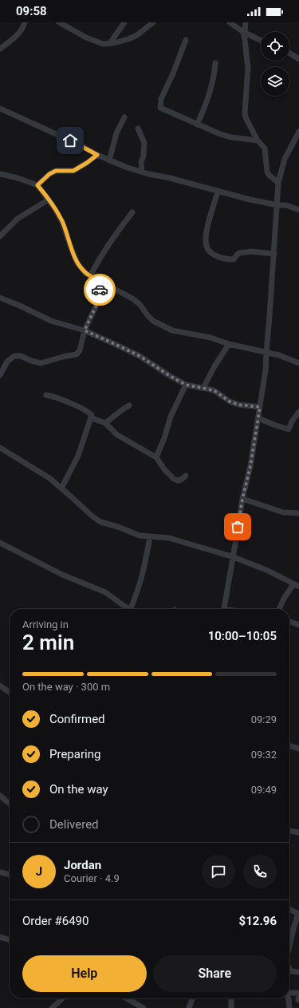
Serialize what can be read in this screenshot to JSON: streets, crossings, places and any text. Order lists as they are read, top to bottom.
{
  "page": {
    "status": "09:58",
    "heading": ["2 min", "Arriving in", "10:00–10:05"],
    "panel": [
      "Jordan",
      "Courier · 4.9",
      "Order #6490",
      "$12.96"
    ],
    "bar": "On the way · 300 m",
    "list": [
      ["Confirmed", "09:29"],
      ["Preparing", "09:32"],
      ["On the way", "09:49"],
      "Delivered"
    ],
    "round": "J",
    "buttons": ["Help", "Share"]
  }
}
